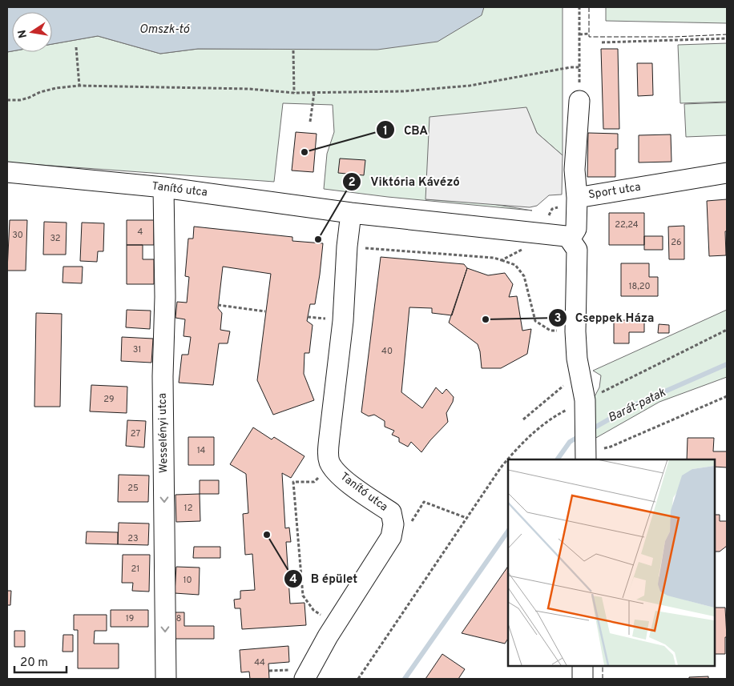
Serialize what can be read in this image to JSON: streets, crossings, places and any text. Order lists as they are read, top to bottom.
{
  "streets": {
    "street": ["Tanító utca", "Sport utca", "Wesselényi utca"]
  },
  "crossings": [
    ["Tanító utca", "Sport utca"],
    ["Tanító utca", "Wesselényi utca"]
  ],
  "one_way": ["Wesselényi utca"],
  "water": ["Omszk-tó", "Barát-patak"],
  "places": [
    "CBA",
    "Viktória Kávézó",
    "Cseppek Háza",
    "B épület"
  ],
  "house_numbers": [
    "22,24",
    "4",
    "30",
    "32",
    "26",
    "18,20",
    "31",
    "40",
    "29",
    "27",
    "14",
    "25",
    "12",
    "23",
    "21",
    "10",
    "19",
    "8",
    "44"
  ],
  "scale_bar": "20 m",
  "north": "left"
}
